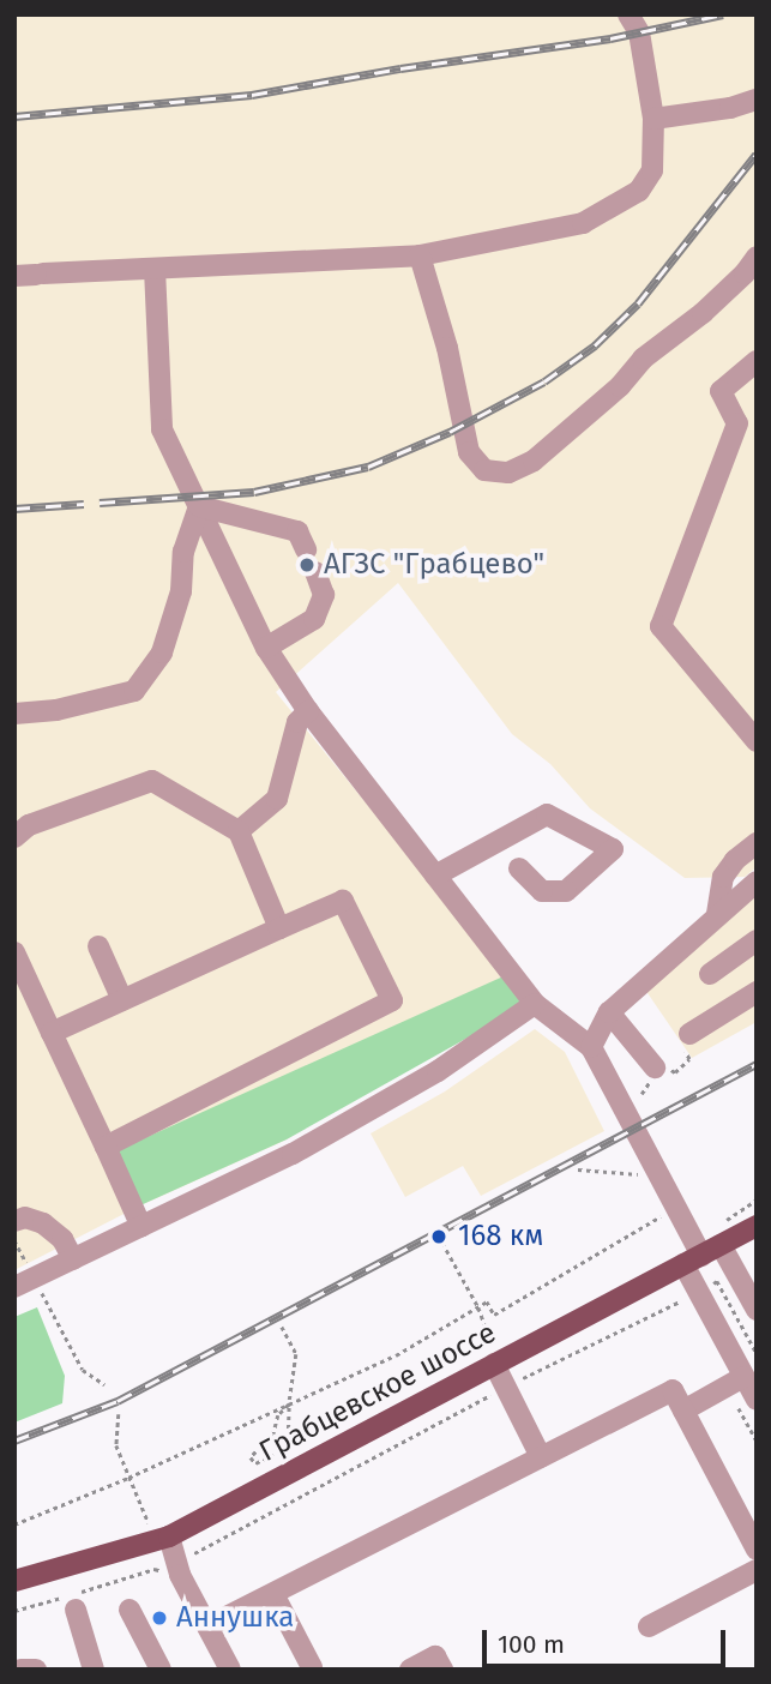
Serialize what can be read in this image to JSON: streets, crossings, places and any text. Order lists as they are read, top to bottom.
{
  "streets": {
    "main road": ["Грабцевское шоссе"]
  },
  "places": ["АГЗС \"Грабцево\"", "168 км", "Аннушка"],
  "scale_bar": "100 m"
}
